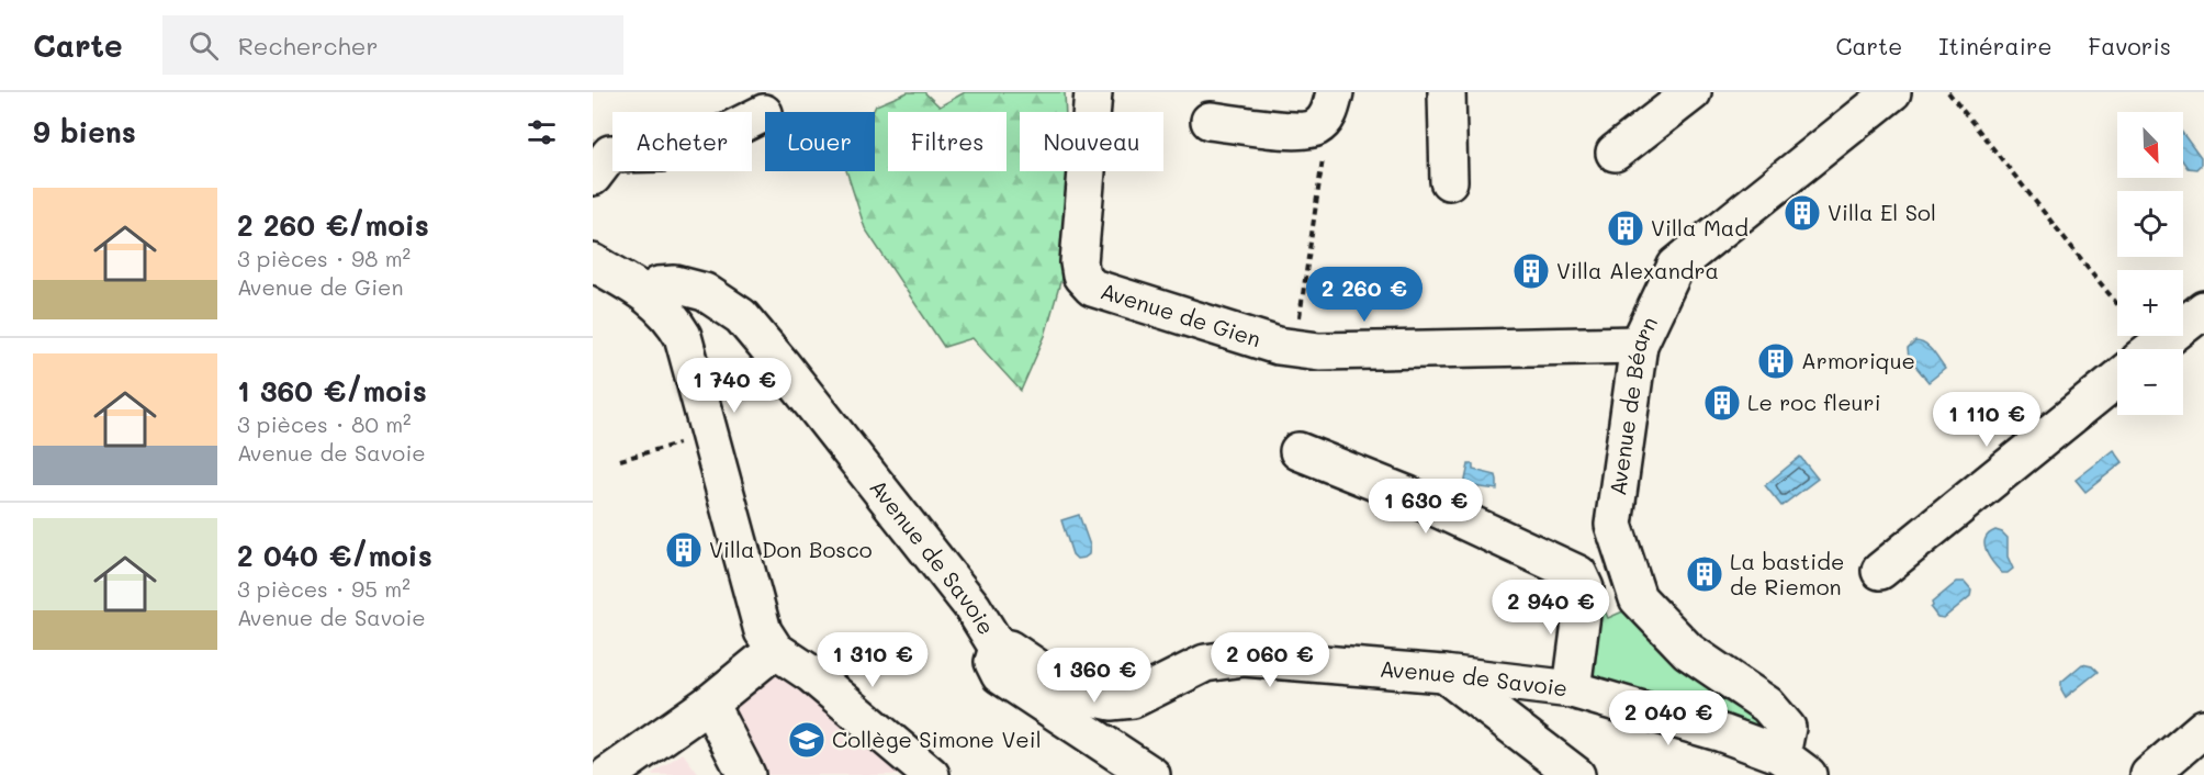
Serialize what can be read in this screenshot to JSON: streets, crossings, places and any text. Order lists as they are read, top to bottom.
{
  "streets": {
    "street": ["Avenue de Gien", "Avenue de Béarn", "Avenue de Savoie"]
  },
  "crossings": [
    ["Avenue de Gien", "Avenue de Béarn"],
    ["Avenue de Béarn", "Avenue de Savoie"]
  ],
  "places": {
    "building": [
      "Villa El Sol",
      "Villa Mad",
      "Villa Alexandra",
      "Armorique",
      "Le roc fleuri",
      "Villa Don Bosco",
      "La bastide de Riemon"
    ],
    "school or university": ["Collège Simone Veil"]
  },
  "north": "bottom right",
  "page": {
    "header": "Carte",
    "search": "Rechercher",
    "nav": ["Carte", "Itinéraire", "Favoris"],
    "heading": "9 biens",
    "map_buttons": ["+", "−"],
    "chip": [
      "Acheter",
      "Louer",
      "Filtres",
      "Nouveau"
    ],
    "list": [
      {
        "name": "2 260 €/mois",
        "note": "3 pièces · 98 m² · Avenue de Gien"
      },
      {
        "name": "1 360 €/mois",
        "note": "3 pièces · 80 m² · Avenue de Savoie"
      },
      {
        "name": "2 040 €/mois",
        "note": "3 pièces · 95 m² · Avenue de Savoie"
      }
    ],
    "price": [
      "2 260 €",
      "1 740 €",
      "1 110 €",
      "1 630 €",
      "2 940 €",
      "1 310 €",
      "2 060 €",
      "1 360 €",
      "2 040 €"
    ]
  }
}
